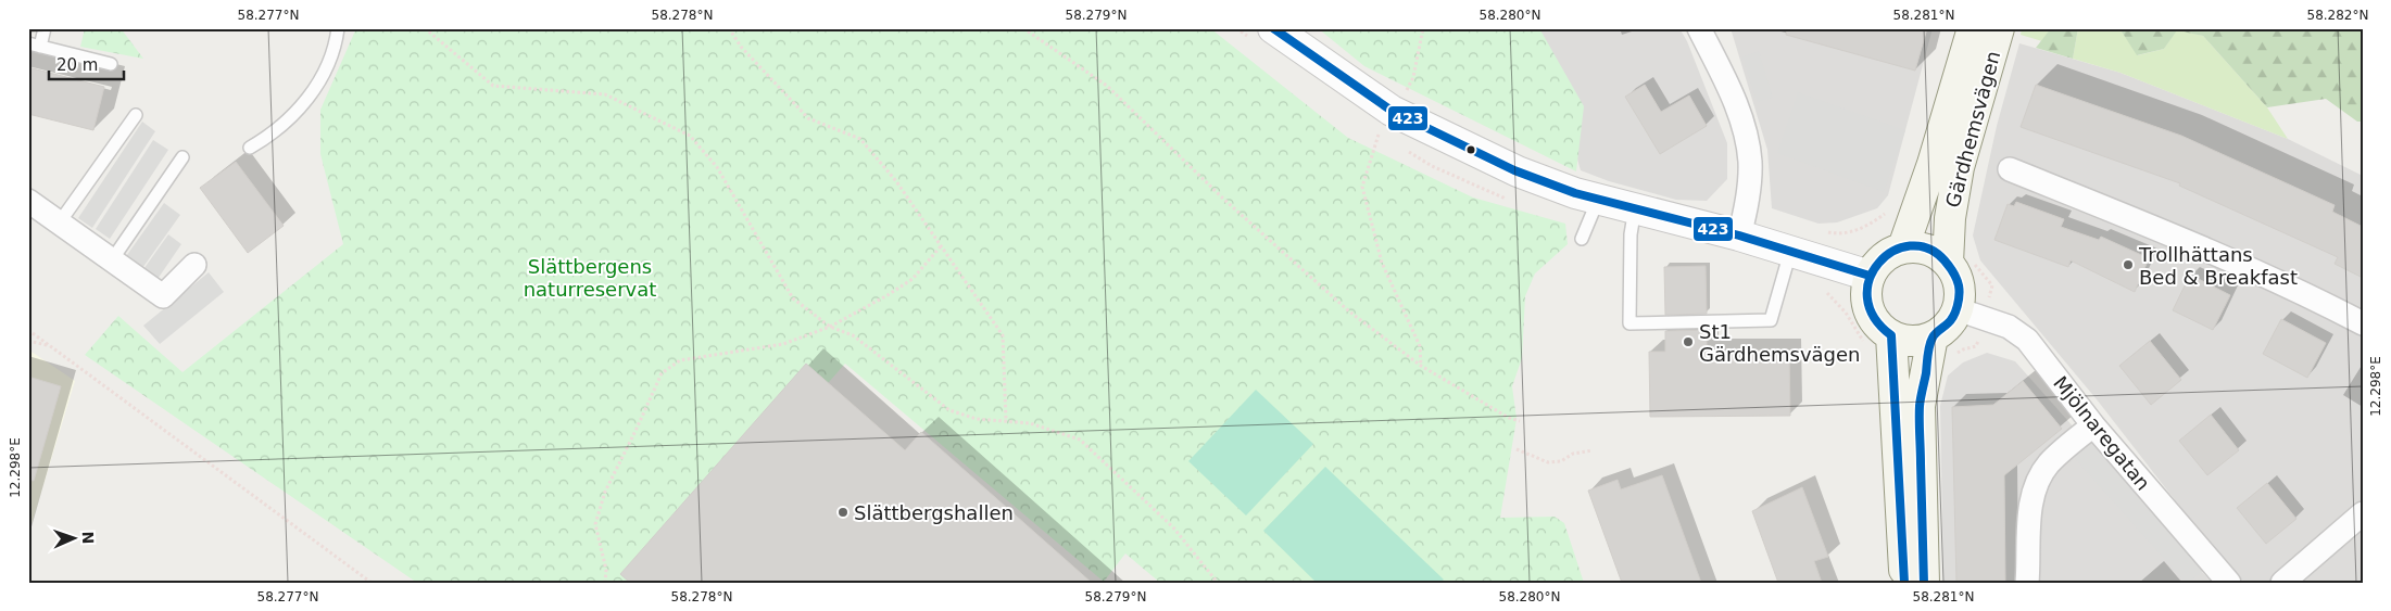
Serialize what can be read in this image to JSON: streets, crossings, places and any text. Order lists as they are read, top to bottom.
{
  "streets": {
    "main road": ["Gärdhemsvägen"],
    "street": ["Mjölnaregatan"]
  },
  "crossings": [
    ["Gärdhemsvägen", "Mjölnaregatan"]
  ],
  "parks": ["Slättbergens naturreservat"],
  "places": ["Trollhättans Bed & Breakfast", "St1 Gärdhemsvägen", "Slättbergshallen"],
  "lines": ["transit line 423"],
  "scale_bar": "20 m",
  "north": "right",
  "coordinates": [
    "58.277°N",
    "58.278°N",
    "58.279°N",
    "58.280°N",
    "58.281°N",
    "58.282°N",
    "12.298°E"
  ]
}
